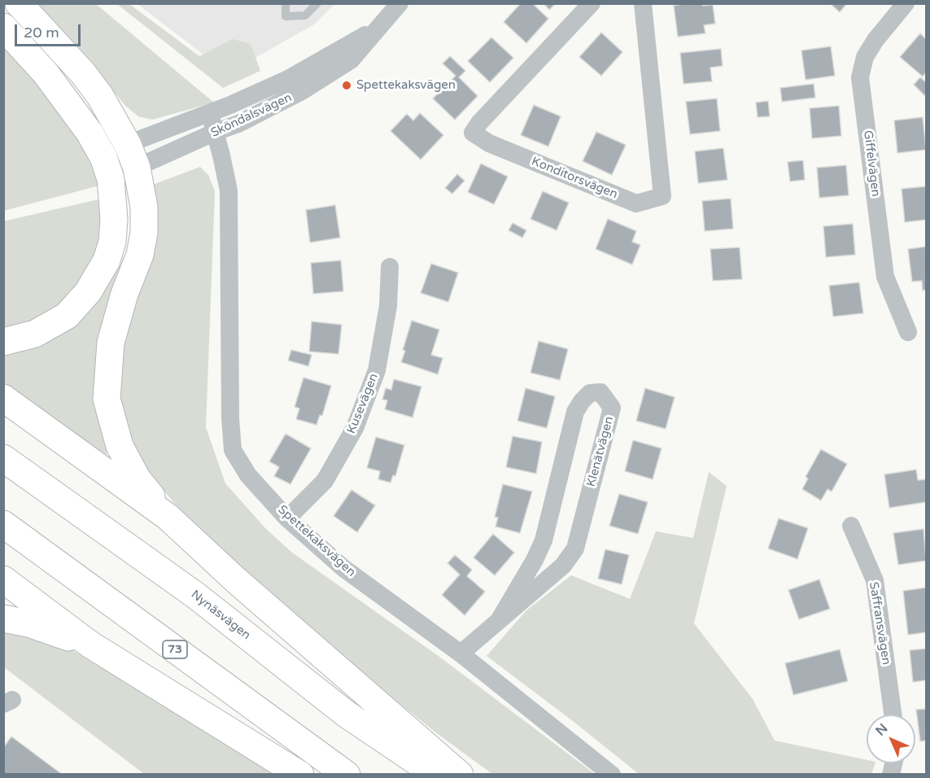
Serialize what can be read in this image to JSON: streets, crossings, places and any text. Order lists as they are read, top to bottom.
{
  "streets": {
    "highway": ["Nynäsvägen", "73"],
    "street": [
      "Sköndalsvägen",
      "Giffelvägen",
      "Konditorsvägen",
      "Kusevägen",
      "Klenätvägen",
      "Spettekaksvägen",
      "Saffransvägen"
    ]
  },
  "crossings": [
    ["Sköndalsvägen", "Spettekaksvägen"],
    ["Kusevägen", "Spettekaksvägen"],
    ["Klenätvägen", "Spettekaksvägen"]
  ],
  "places": ["Spettekaksvägen"],
  "scale_bar": "20 m",
  "north": "top left"
}
